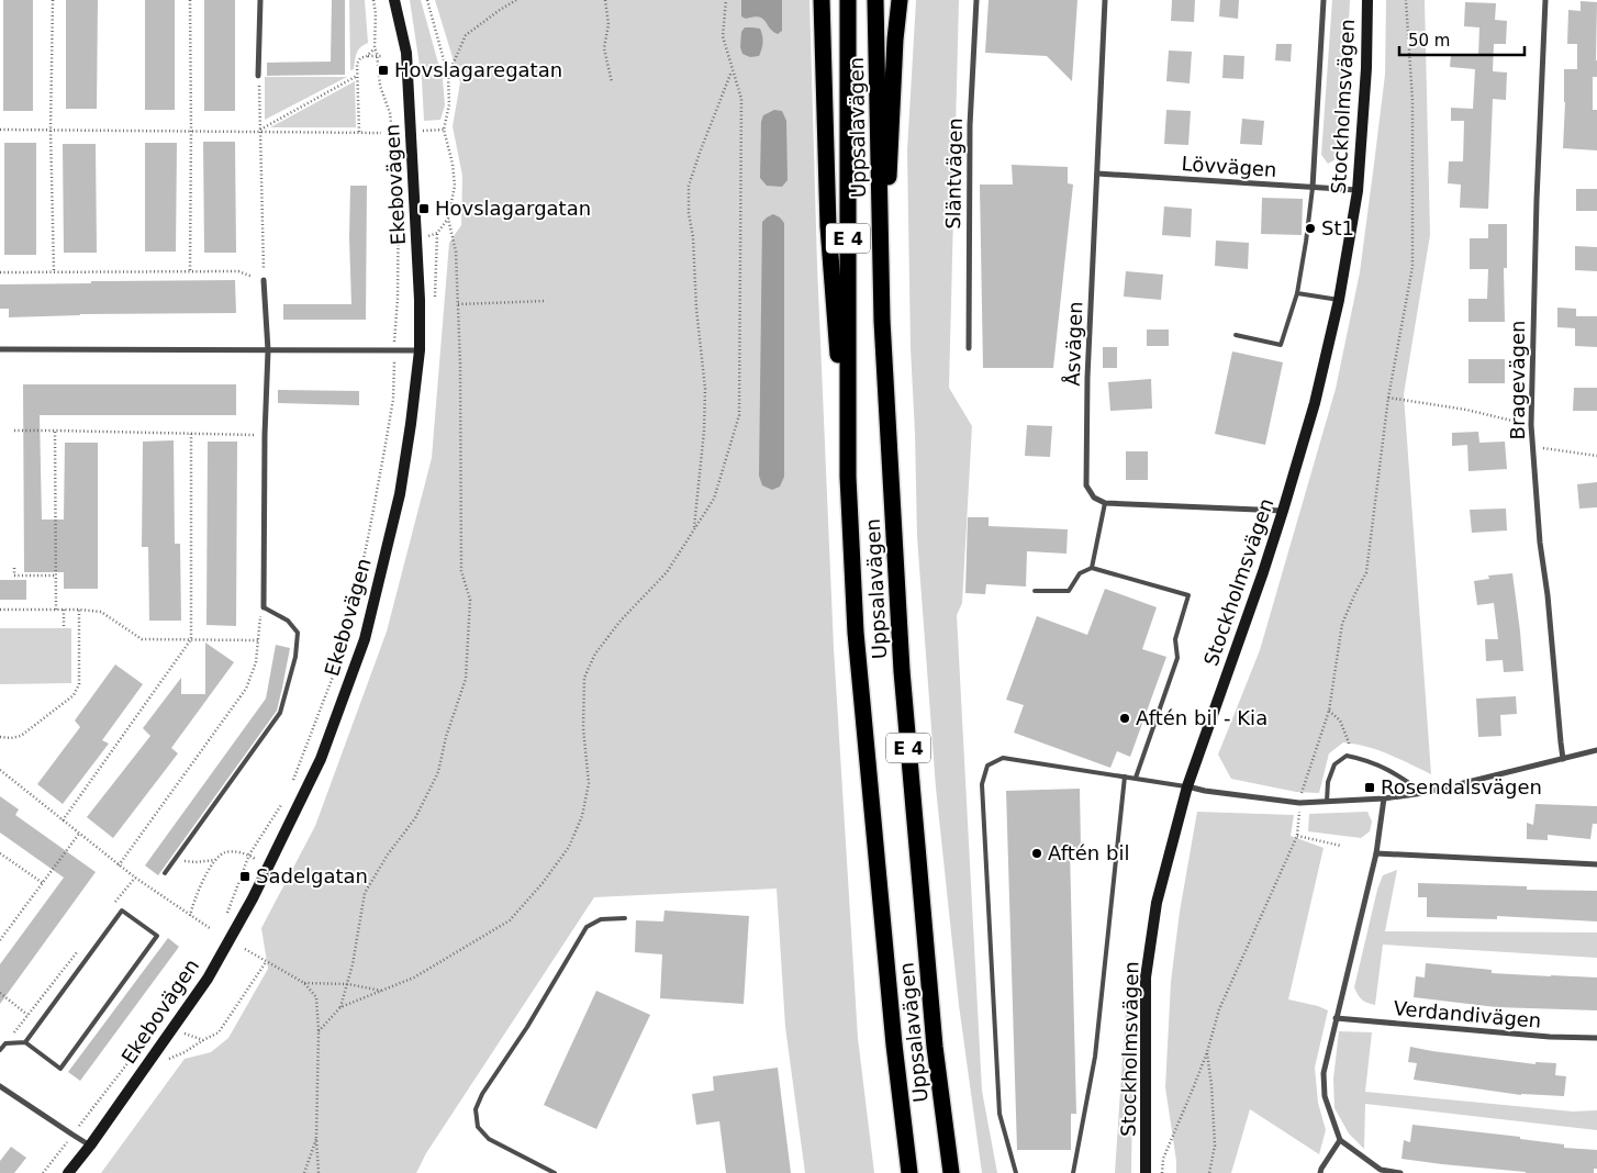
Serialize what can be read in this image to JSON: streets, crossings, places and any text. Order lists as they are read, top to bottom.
{
  "streets": {
    "highway": ["Uppsalavägen", "E 4"],
    "street": [
      "Stockholmsvägen",
      "Lövvägen",
      "Släntvägen",
      "Ekebovägen",
      "Åsvägen",
      "Bragevägen",
      "Verdandivägen"
    ]
  },
  "crossings": [
    ["Stockholmsvägen", "Lövvägen"],
    ["Lövvägen", "Åsvägen"]
  ],
  "places": {
    "transit": [
      "Hovslagaregatan",
      "Hovslagargatan",
      "Rosendalsvägen",
      "Sadelgatan"
    ],
    "other": ["St1", "Aftén bil - Kia", "Aftén bil"]
  },
  "scale_bar": "50 m"
}
